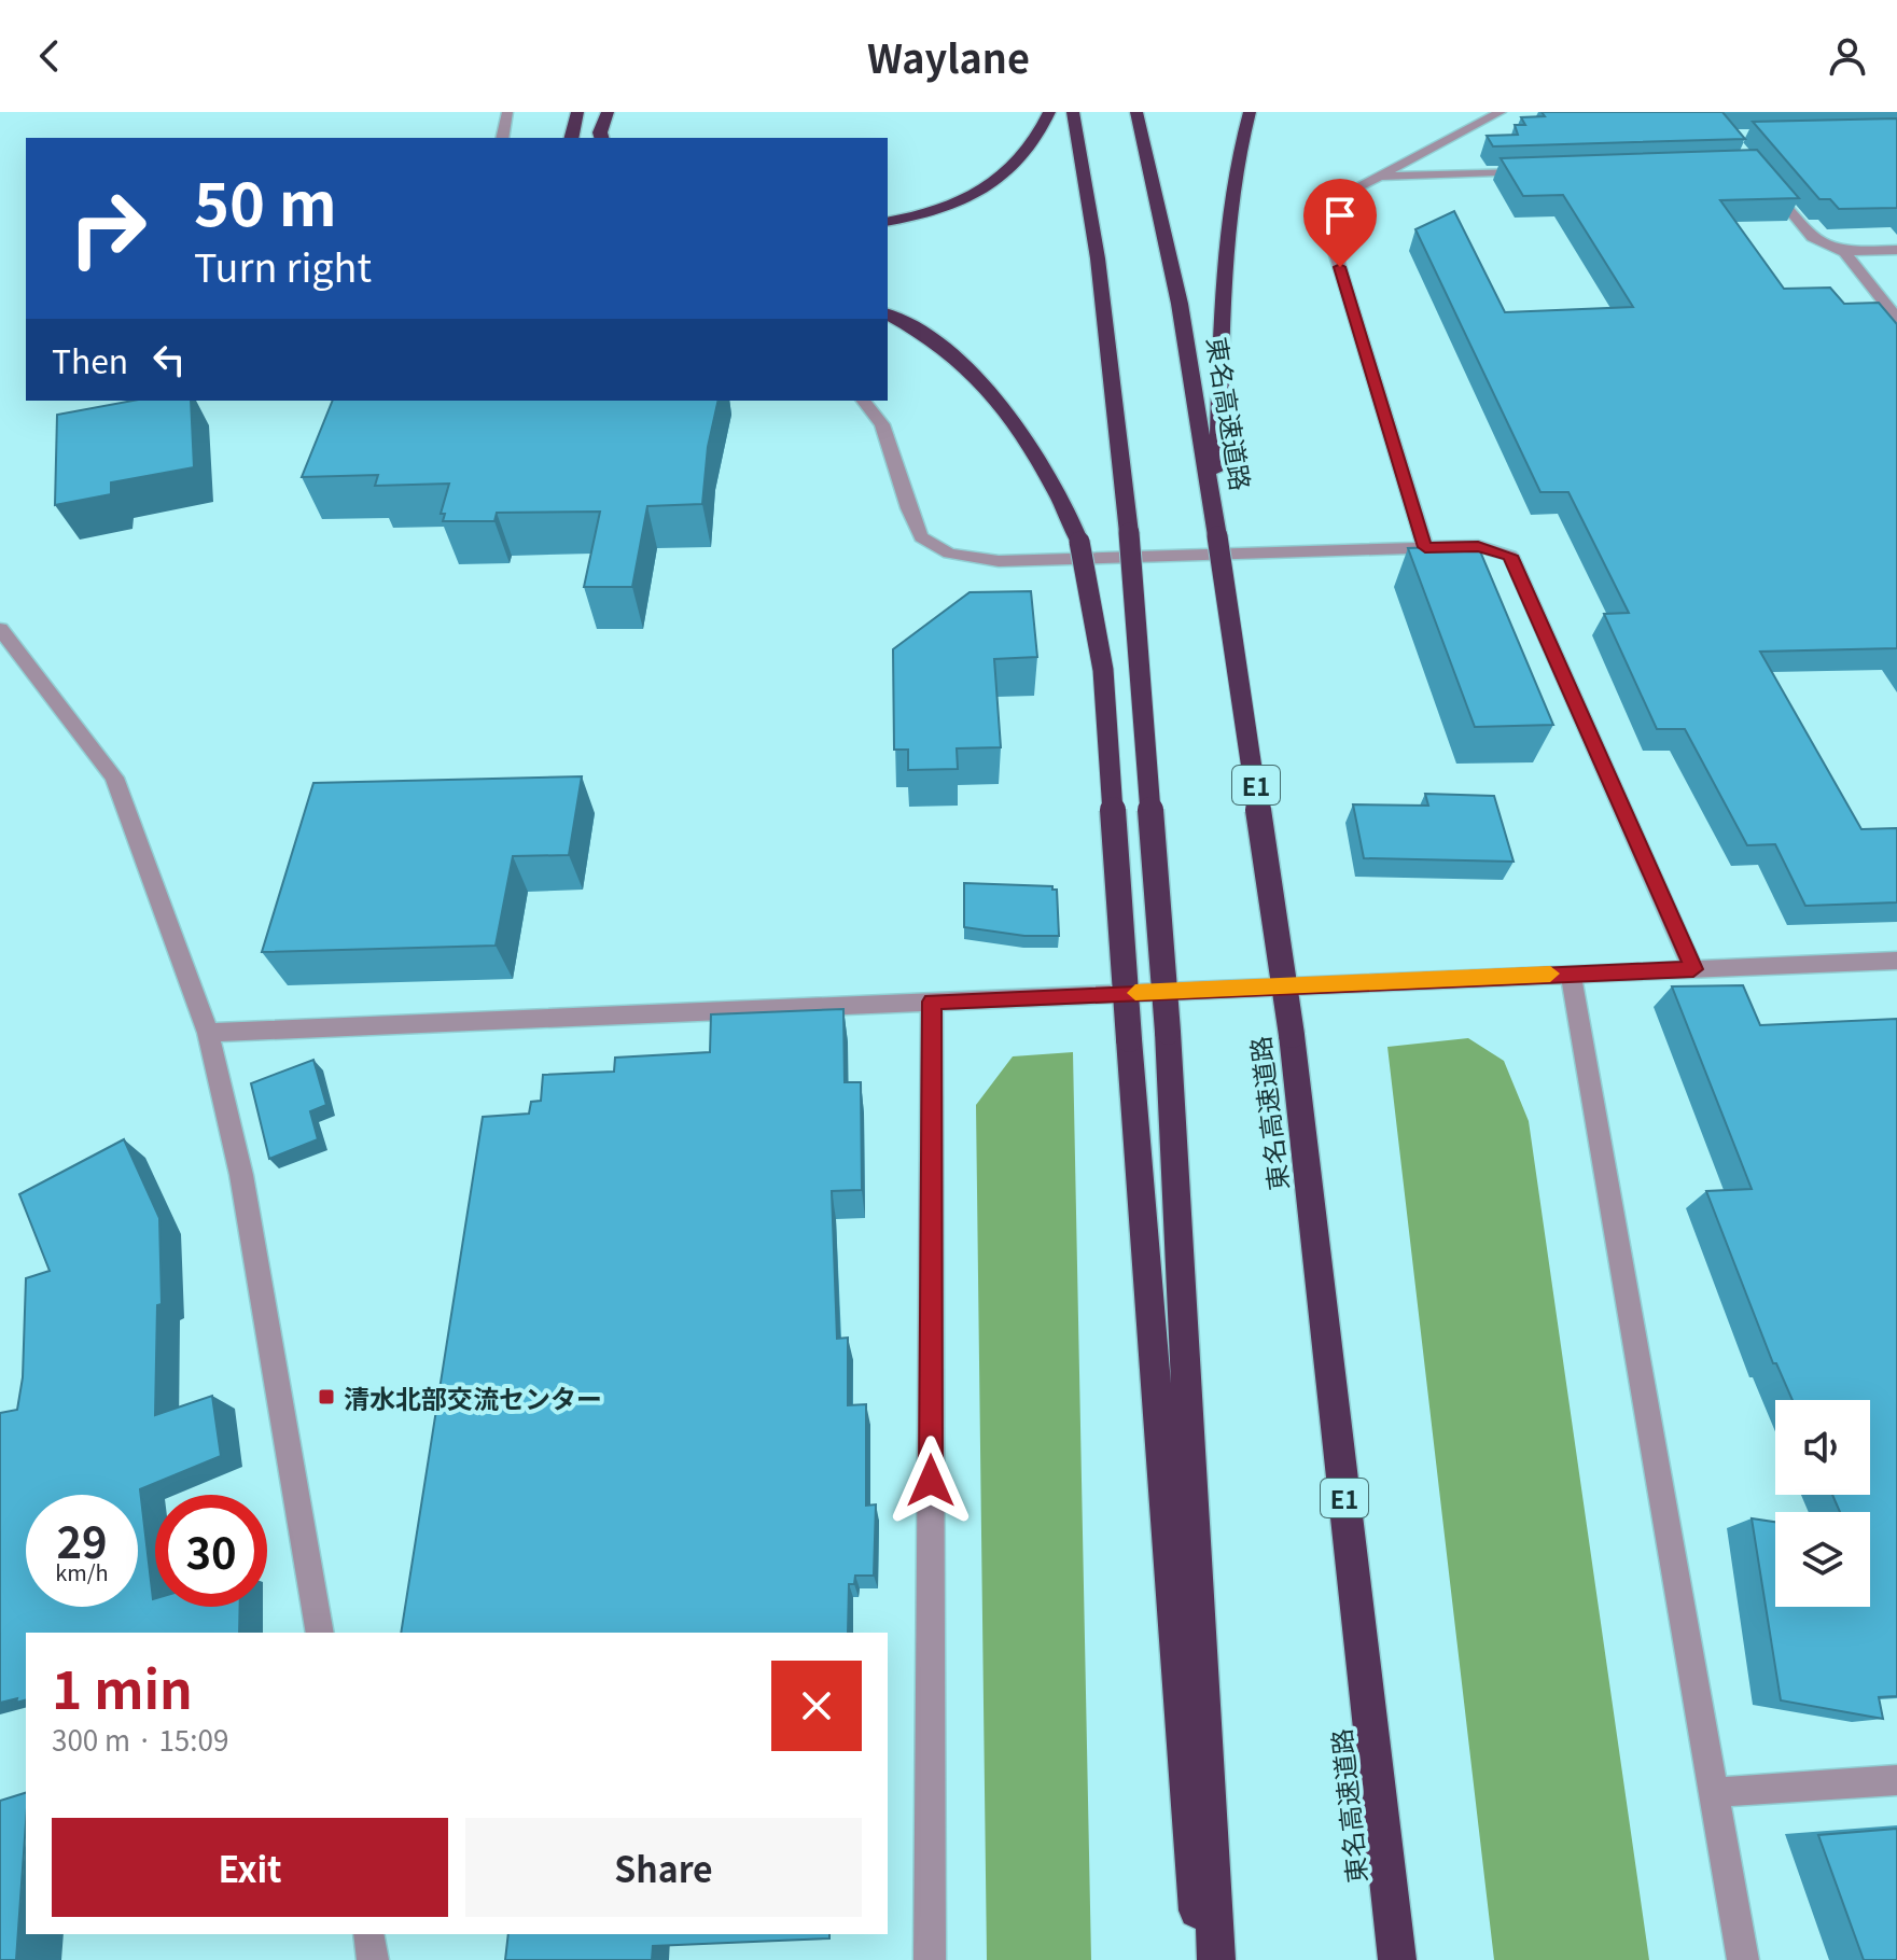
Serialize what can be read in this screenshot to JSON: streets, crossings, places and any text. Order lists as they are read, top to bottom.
{
  "streets": {
    "highway": ["東名高速道路", "E1"]
  },
  "places": {
    "transit": ["清水北部交流センター"]
  },
  "page": {
    "header": "Waylane",
    "turn": ["50 m", "Turn right"],
    "then": "Then",
    "speed": "29 km/h",
    "limit": "30",
    "heading": ["1 min", "300 m · 15:09"],
    "buttons": ["Exit", "Share"]
  }
}
